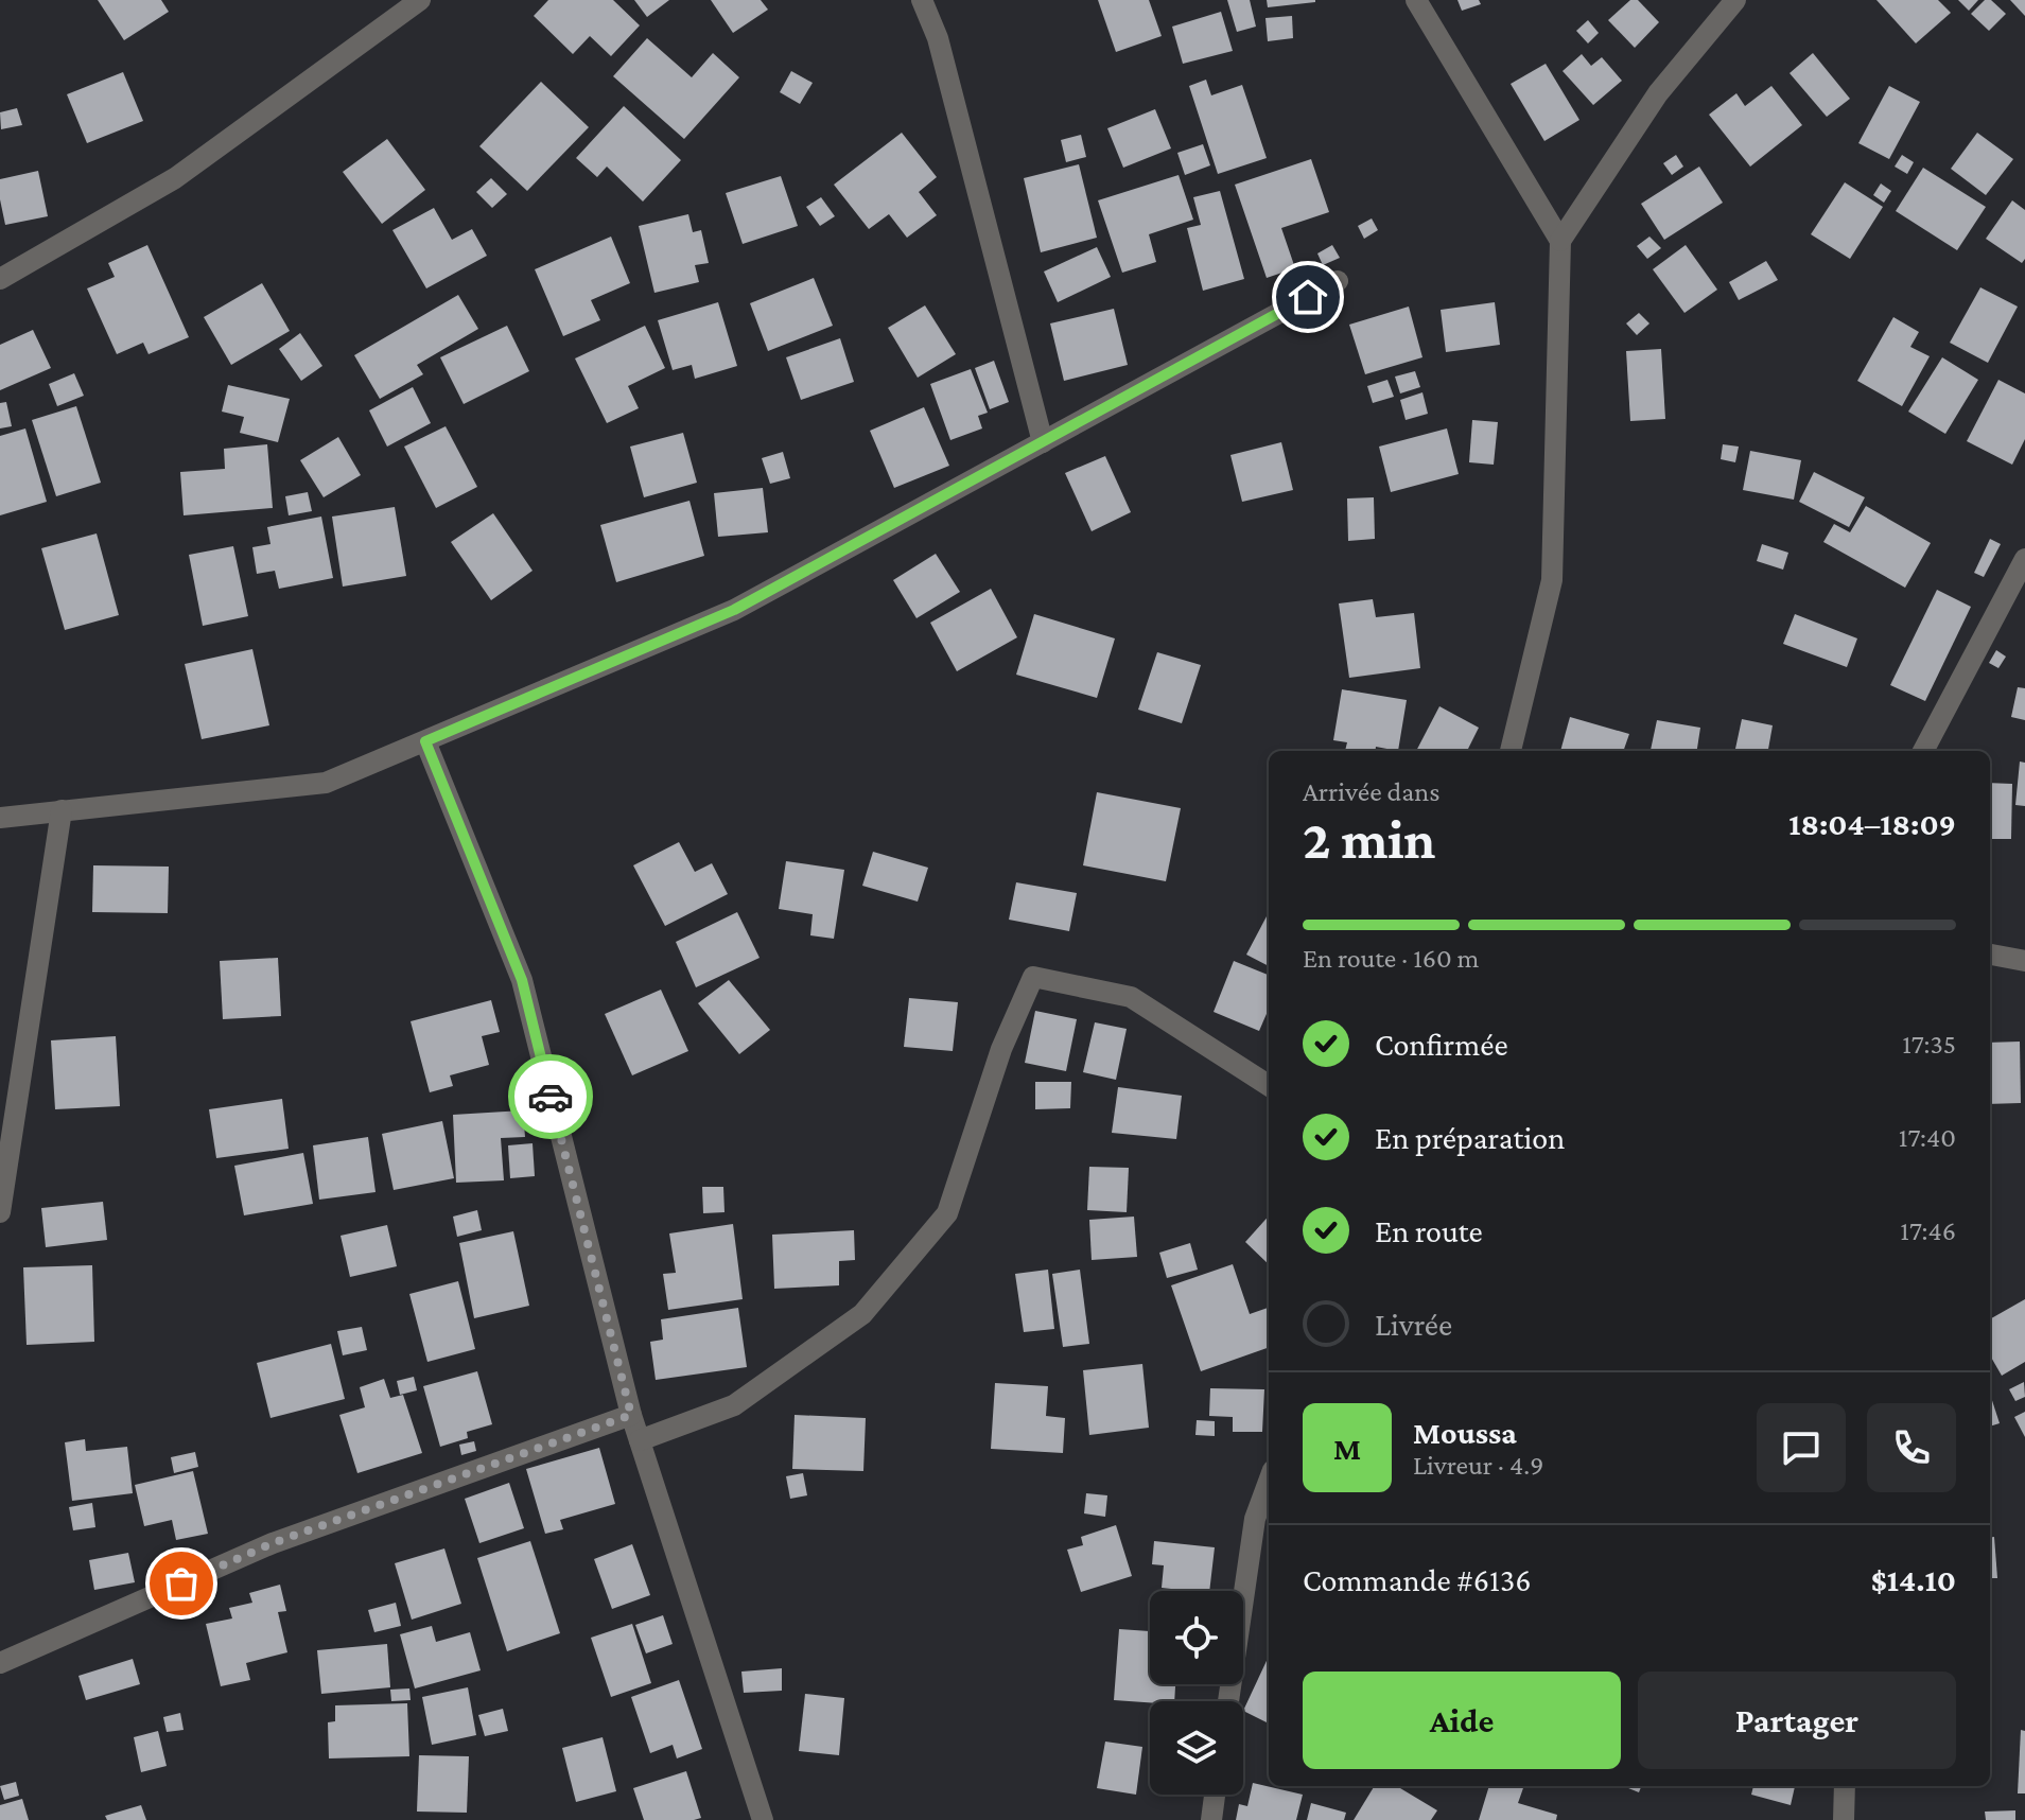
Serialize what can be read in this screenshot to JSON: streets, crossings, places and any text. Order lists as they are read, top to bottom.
{
  "page": {
    "heading": ["2 min", "Arrivée dans", "18:04–18:09"],
    "panel": [
      "Moussa",
      "Livreur · 4.9",
      "Commande #6136",
      "$14.10"
    ],
    "bar": "En route · 160 m",
    "list": [
      ["Confirmée", "17:35"],
      ["En préparation", "17:40"],
      ["En route", "17:46"],
      "Livrée"
    ],
    "round": "M",
    "buttons": ["Aide", "Partager"]
  }
}
